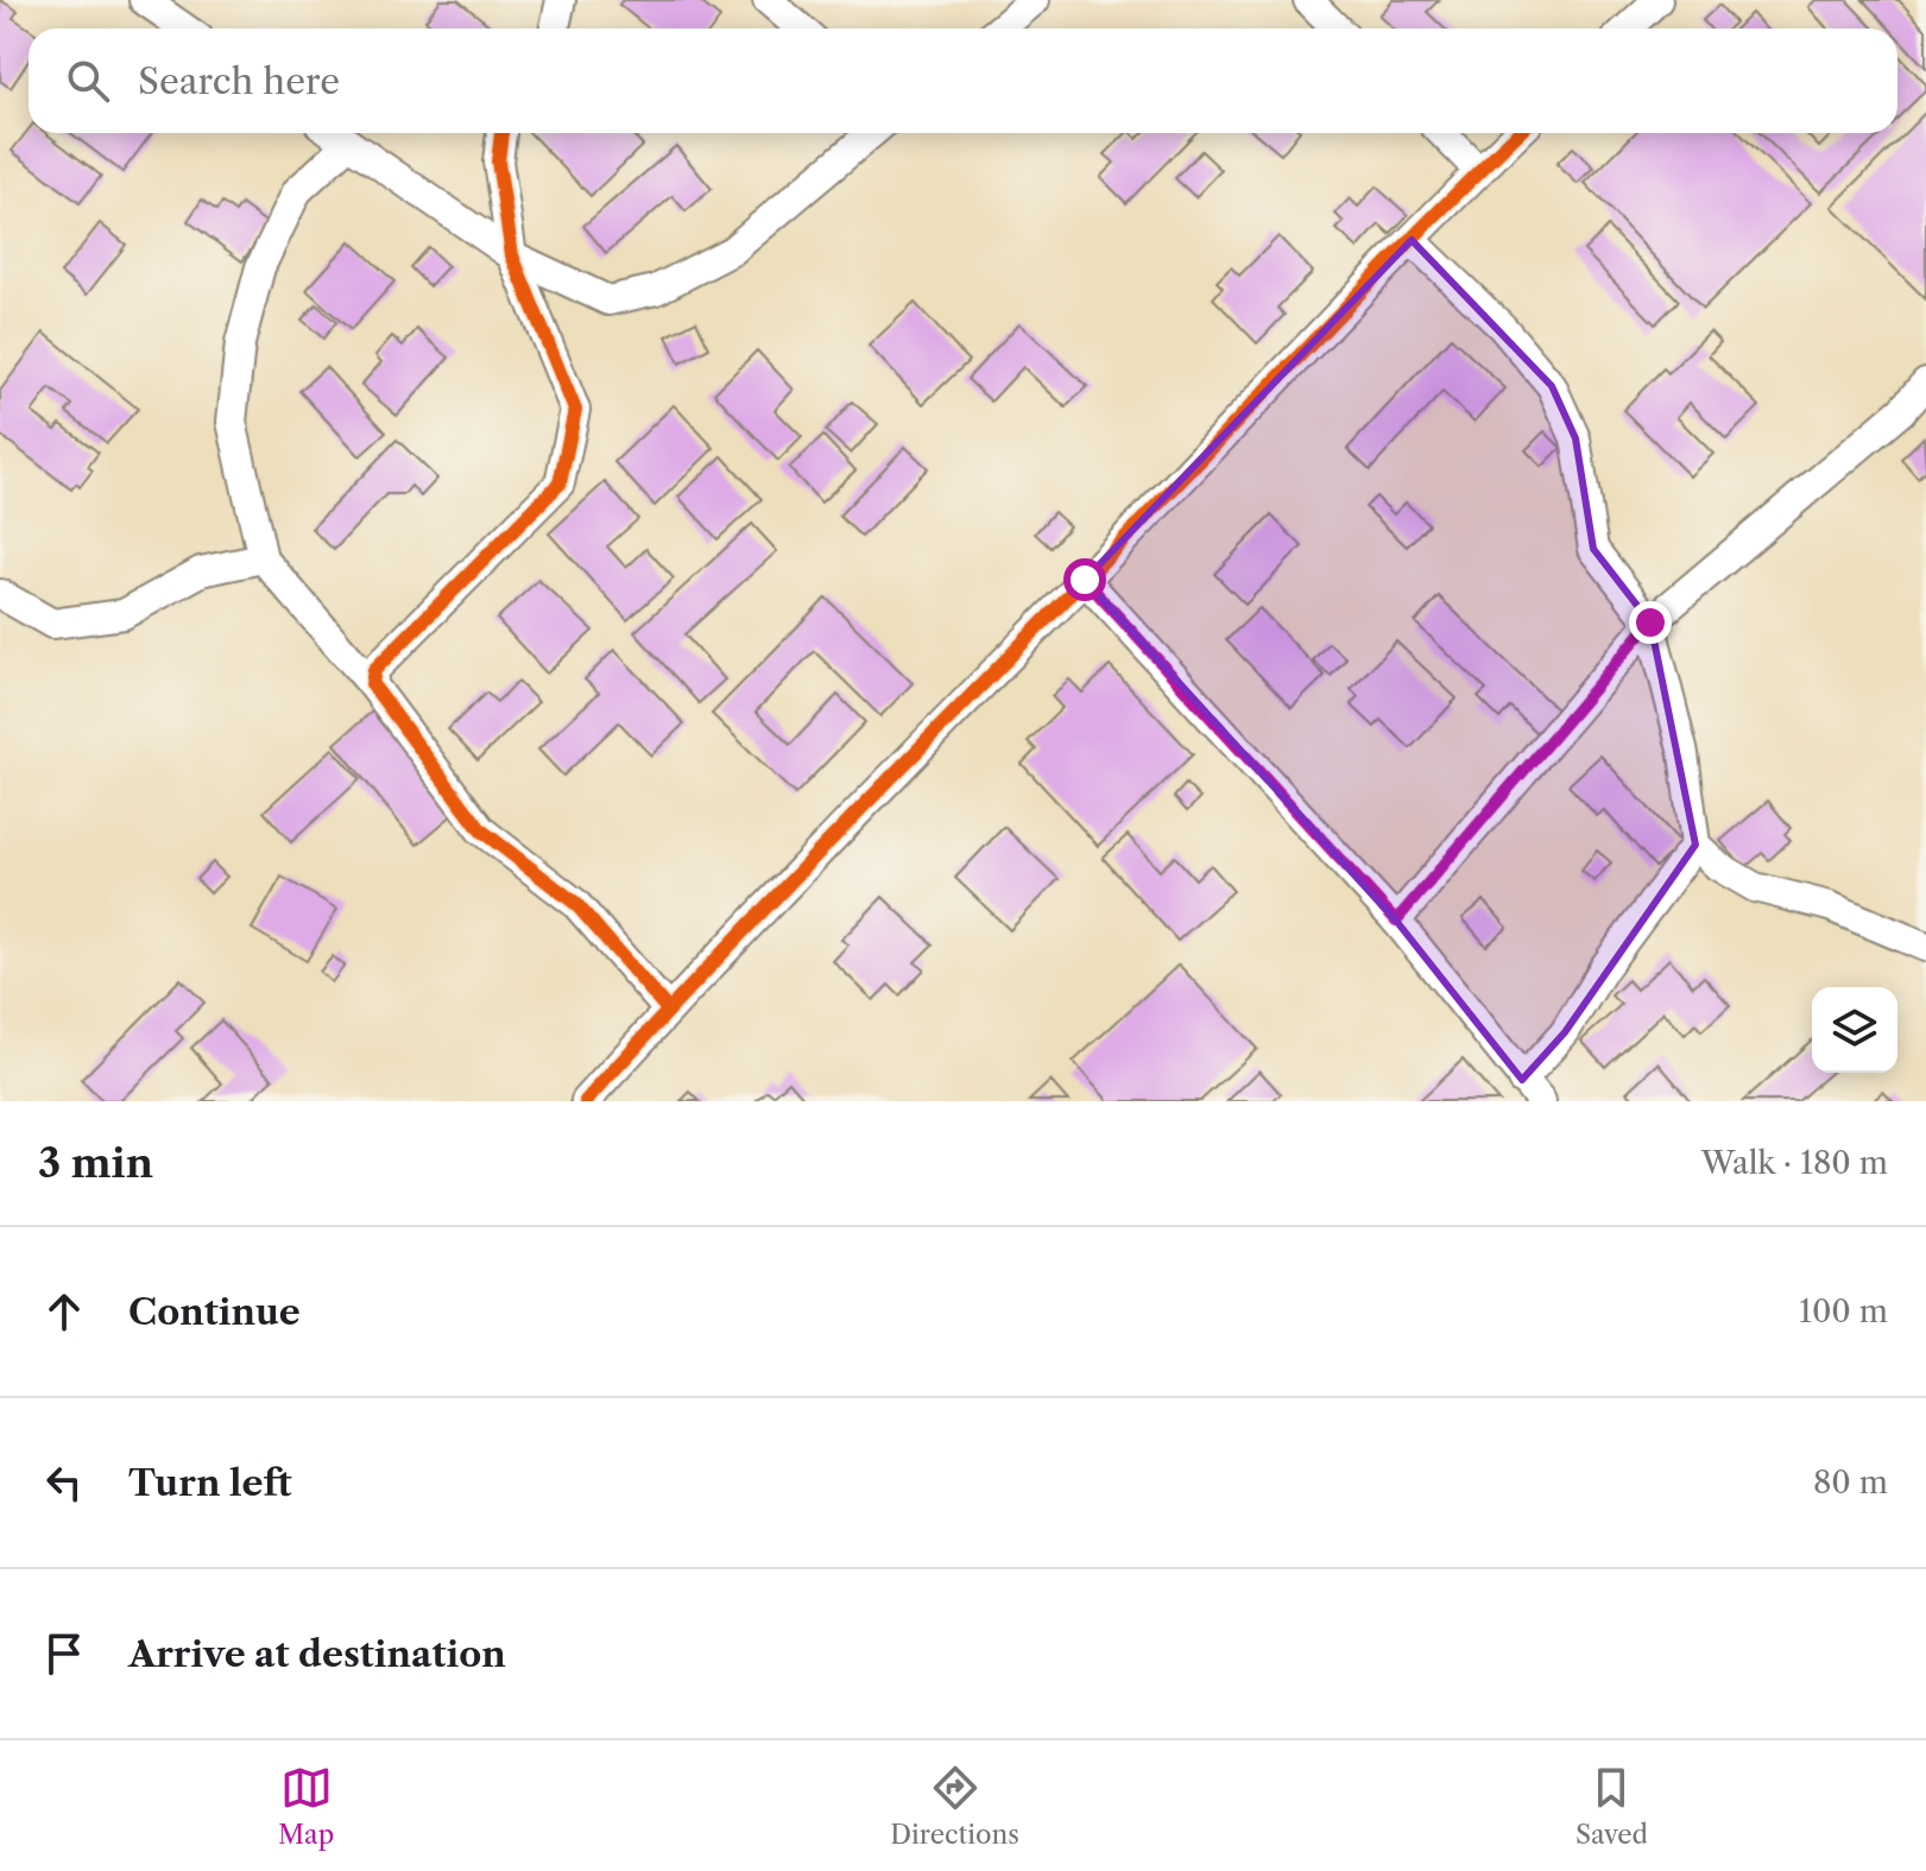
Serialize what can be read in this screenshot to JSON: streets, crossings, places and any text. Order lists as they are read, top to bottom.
{
  "page": {
    "search": "Search here",
    "heading": ["3 min", "Walk · 180 m"],
    "list": [
      ["Continue", "100 m"],
      ["Turn left", "80 m"],
      "Arrive at destination"
    ],
    "nav": ["Map", "Directions", "Saved"]
  }
}
